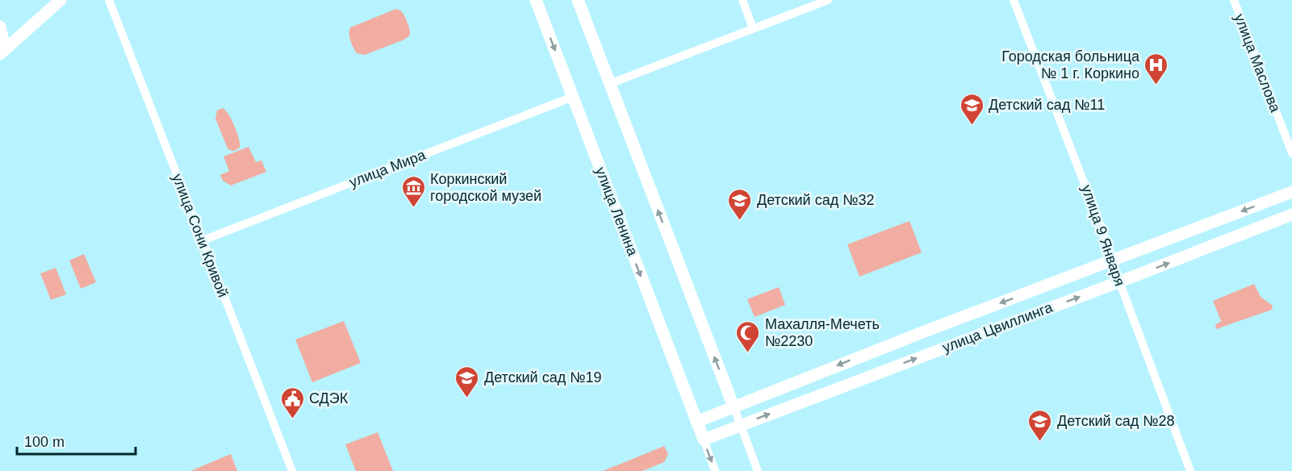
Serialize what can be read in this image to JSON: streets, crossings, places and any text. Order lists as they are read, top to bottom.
{
  "streets": {
    "street": [
      "улица Маслова",
      "улица Мира",
      "улица Ленина",
      "улица Сони Кривой",
      "улица 9 Января",
      "улица Цвиллинга"
    ]
  },
  "crossings": [
    ["улица Мира", "улица Ленина"],
    ["улица Мира", "улица Сони Кривой"],
    ["улица Ленина", "улица Цвиллинга"],
    ["улица 9 Января", "улица Цвиллинга"]
  ],
  "places": {
    "hospital": ["Городская больница № 1 г. Коркино"],
    "school or university": [
      "Детский сад №11",
      "Детский сад №32",
      "Детский сад №19",
      "Детский сад №28"
    ],
    "museum": ["Коркинский городской музей"],
    "mosque": ["Махалля-Мечеть №2230"],
    "public building": ["СДЭК"]
  },
  "scale_bar": "100 m"
}
